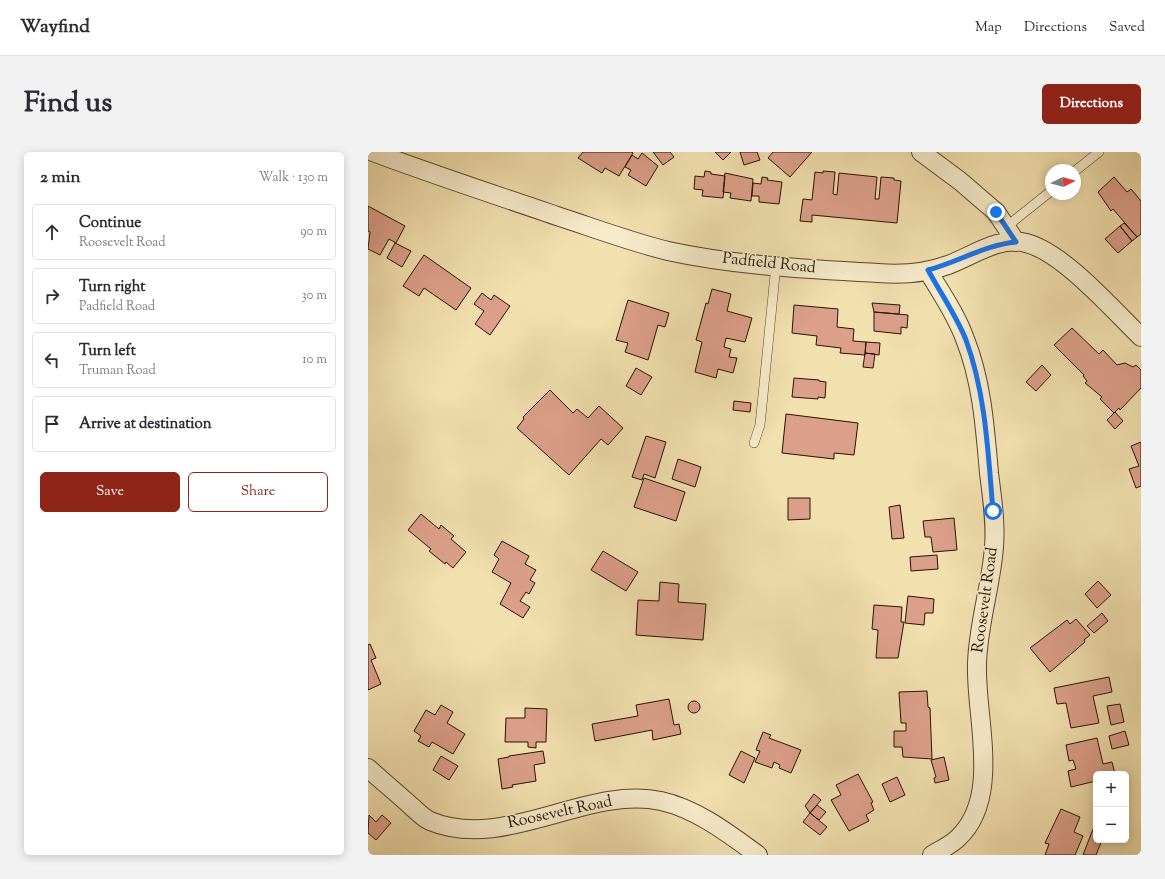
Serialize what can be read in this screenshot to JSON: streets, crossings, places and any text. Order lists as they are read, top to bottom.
{
  "streets": {
    "street": ["Padfield Road", "Roosevelt Road"]
  },
  "crossings": [
    ["Padfield Road", "Roosevelt Road"]
  ],
  "north": "right",
  "page": {
    "header": "Wayfind",
    "nav": ["Map", "Directions", "Saved"],
    "title": "Find us",
    "buttons": [
      "Directions",
      ["Save", "Share"]
    ],
    "heading": ["2 min", "Walk · 130 m"],
    "list": [
      ["Continue", "Roosevelt Road", "90 m"],
      ["Turn right", "Padfield Road", "30 m"],
      ["Turn left", "Truman Road", "10 m"],
      "Arrive at destination"
    ],
    "map_buttons": ["+", "−"]
  }
}
